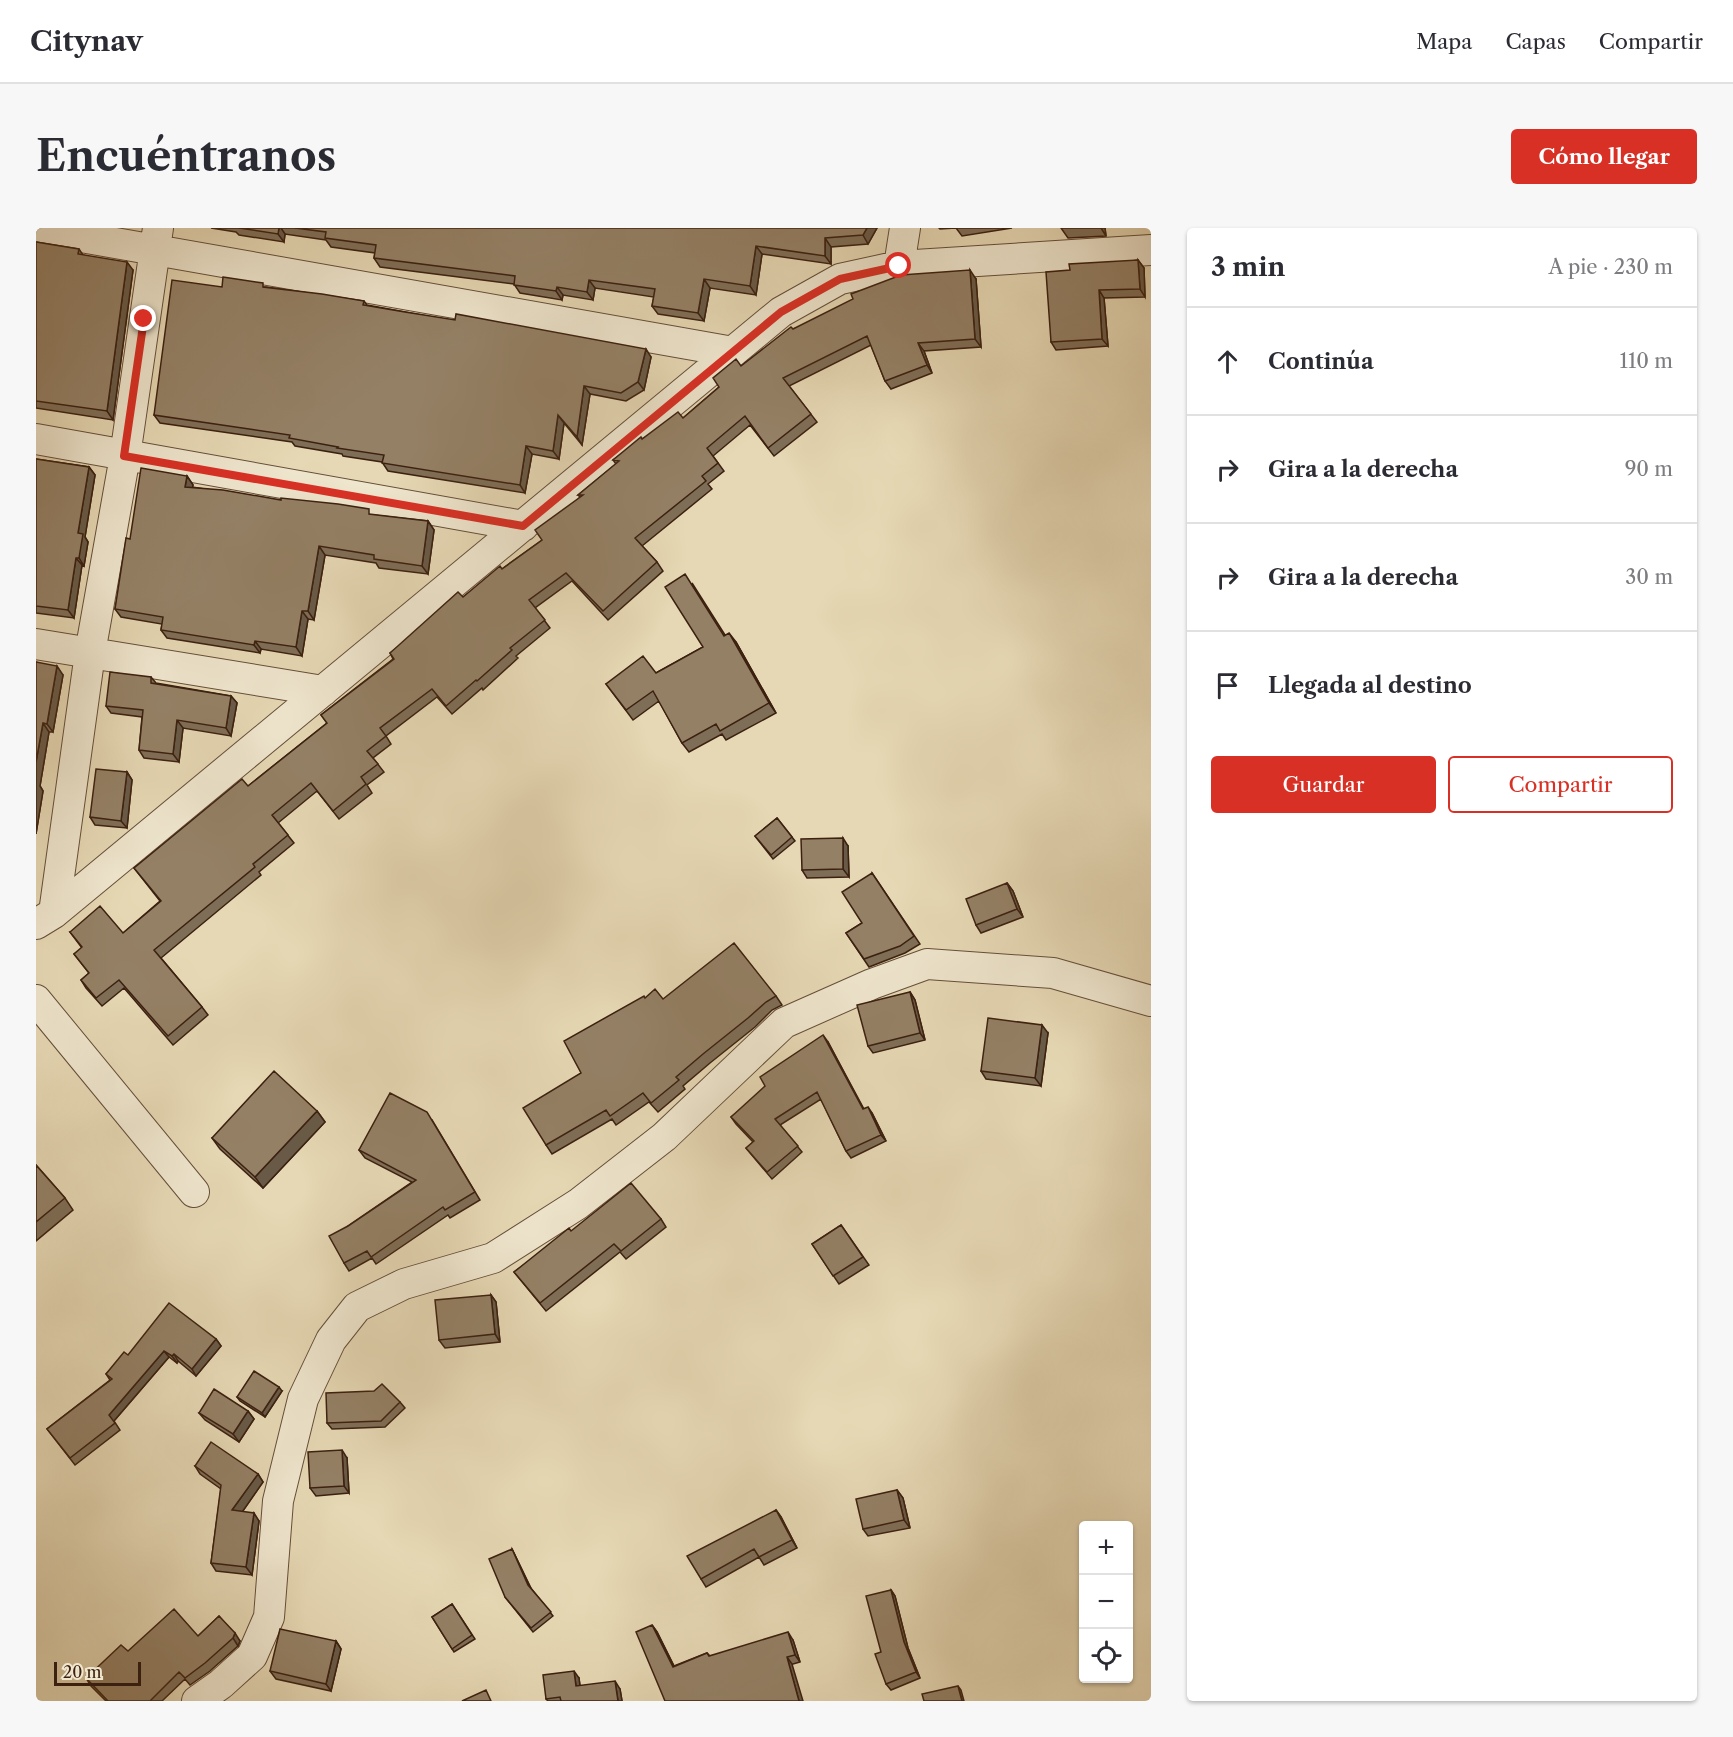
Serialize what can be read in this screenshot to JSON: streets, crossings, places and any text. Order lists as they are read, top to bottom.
{
  "scale_bar": "20 m",
  "page": {
    "header": "Citynav",
    "nav": ["Mapa", "Capas", "Compartir"],
    "buttons": [
      "Cómo llegar",
      ["Guardar", "Compartir"]
    ],
    "title": "Encuéntranos",
    "heading": ["3 min", "A pie · 230 m"],
    "list": [
      ["Continúa", "110 m"],
      ["Gira a la derecha", "90 m"],
      ["Gira a la derecha", "30 m"],
      "Llegada al destino"
    ],
    "map_buttons": ["+", "−"],
    "scale": "20 m"
  }
}
